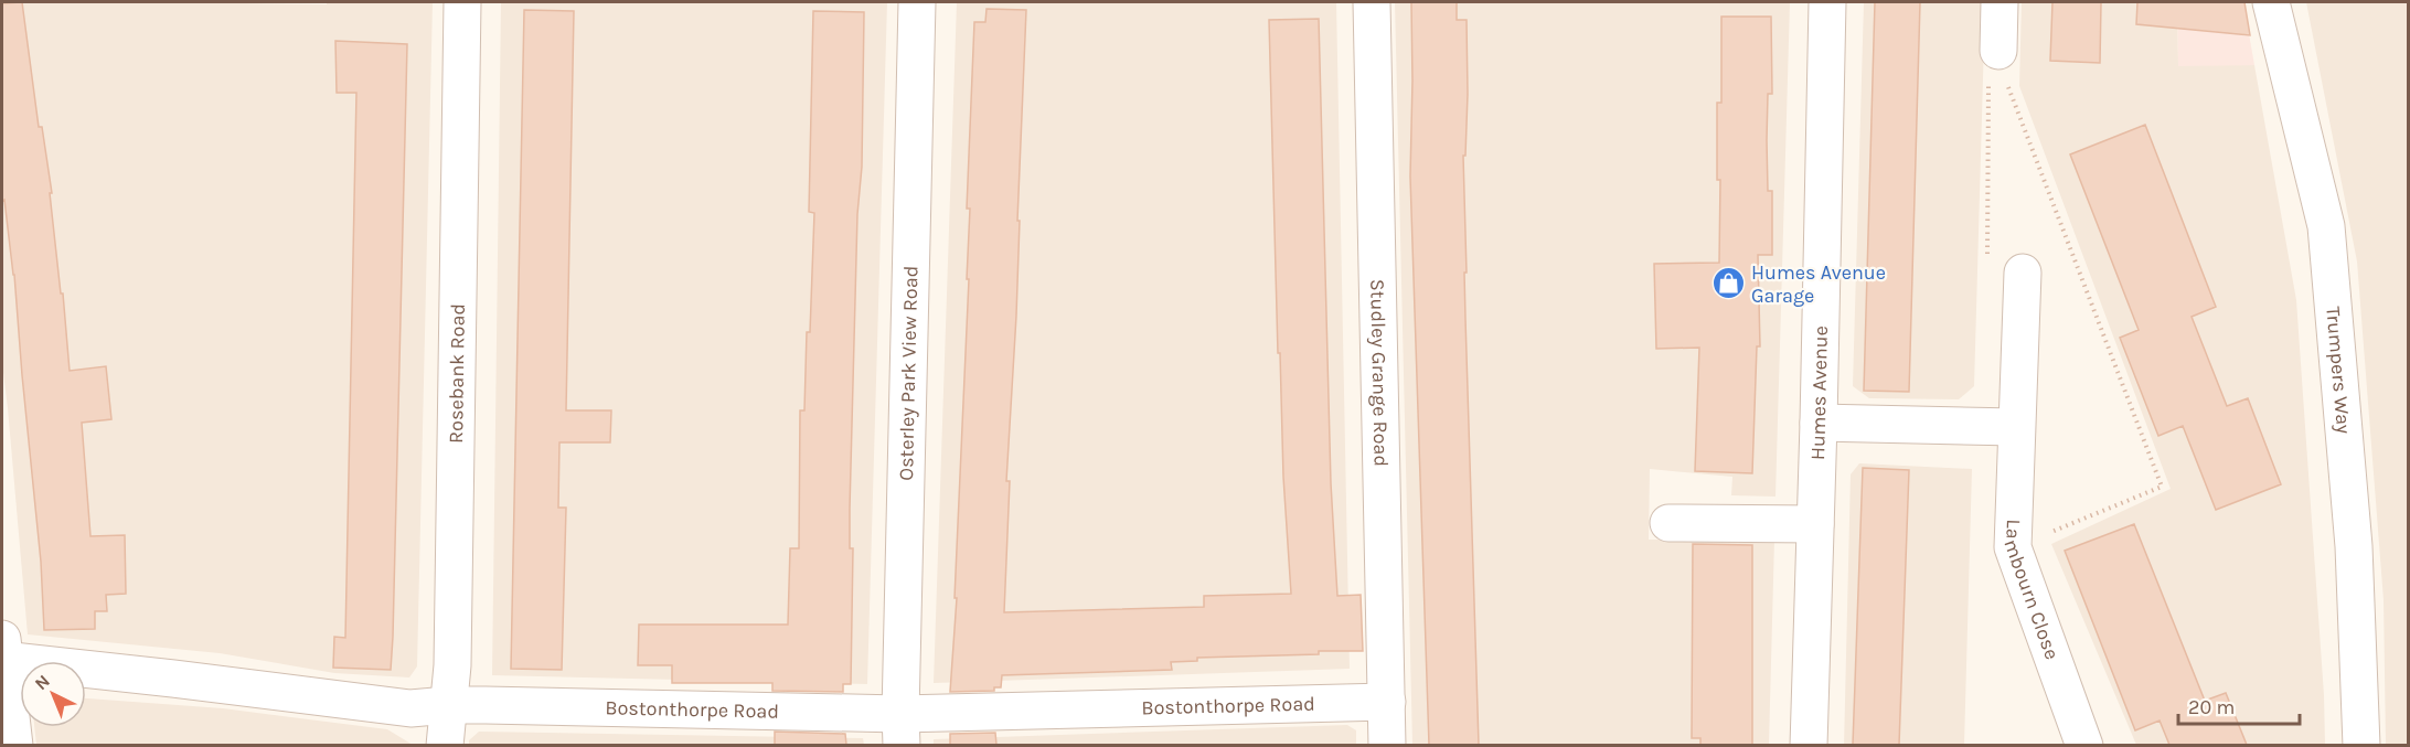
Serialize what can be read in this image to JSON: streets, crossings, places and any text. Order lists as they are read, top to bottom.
{
  "streets": {
    "street": [
      "Trumpers Way",
      "Studley Grange Road",
      "Rosebank Road",
      "Osterley Park View Road",
      "Humes Avenue",
      "Lambourn Close",
      "Bostonthorpe Road"
    ]
  },
  "crossings": [
    ["Studley Grange Road", "Bostonthorpe Road"],
    ["Rosebank Road", "Bostonthorpe Road"],
    ["Osterley Park View Road", "Bostonthorpe Road"]
  ],
  "places": {
    "shop": ["Humes Avenue Garage"]
  },
  "scale_bar": "20 m",
  "north": "top left"
}
